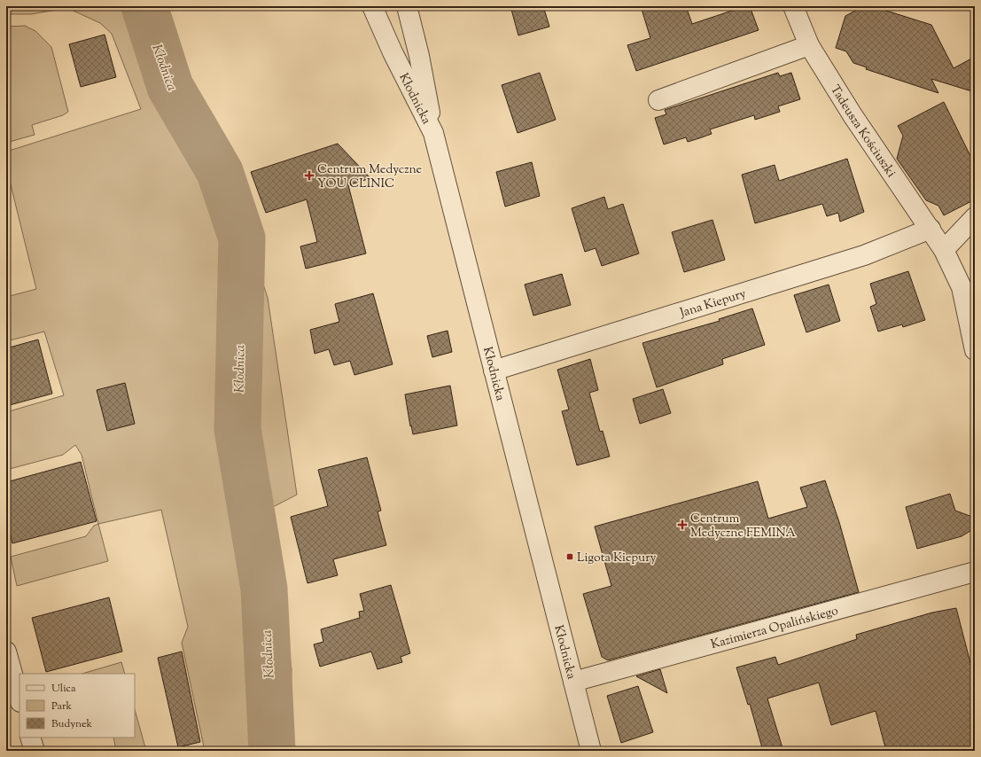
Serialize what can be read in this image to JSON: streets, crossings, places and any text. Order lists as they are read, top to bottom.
{
  "streets": {
    "street": [
      "Kłodnicka",
      "Tadeusza Kościuszki",
      "Jana Kiepury",
      "Kazimierza Opalińskiego"
    ]
  },
  "crossings": [
    ["Kłodnicka", "Jana Kiepury"],
    ["Kłodnicka", "Kazimierza Opalińskiego"],
    ["Tadeusza Kościuszki", "Jana Kiepury"]
  ],
  "water": ["Kłodnica"],
  "places": {
    "health": ["Centrum Medyczne YOU CLINIC", "Centrum Medyczne FEMINA"],
    "transit": ["Ligota Kiepury"]
  },
  "legend": ["Ulica", "Park", "Budynek"]
}
